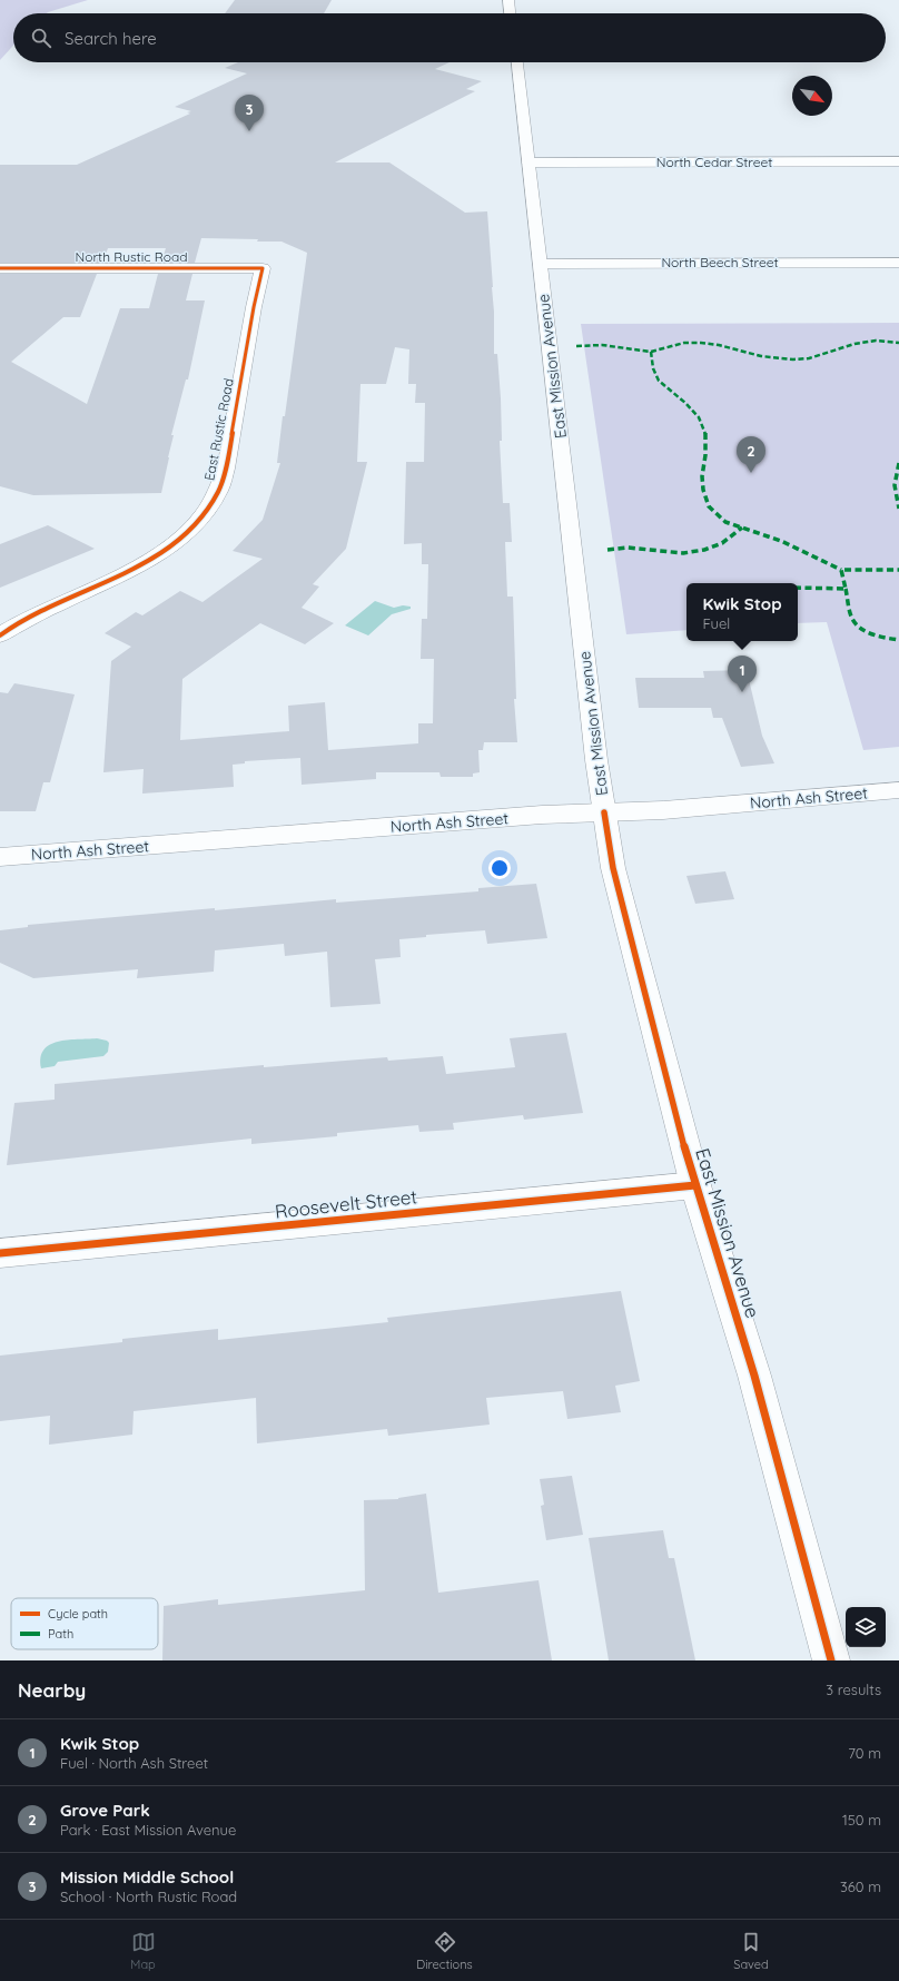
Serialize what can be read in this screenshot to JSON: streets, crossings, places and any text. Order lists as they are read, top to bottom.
{
  "streets": {
    "main road": [
      "North Cedar Street",
      "North Rustic Road",
      "North Beech Street",
      "East Mission Avenue",
      "East Rustic Road",
      "North Ash Street",
      "Roosevelt Street"
    ]
  },
  "crossings": [
    ["North Cedar Street", "East Mission Avenue"],
    ["North Rustic Road", "East Rustic Road"],
    ["North Beech Street", "East Mission Avenue"],
    ["East Mission Avenue", "North Ash Street"],
    ["East Mission Avenue", "Roosevelt Street"]
  ],
  "legend": ["Cycle path", "Path"],
  "north": "bottom right",
  "page": {
    "search": "Search here",
    "pins": ["3", "2", "1"],
    "popup": ["Kwik Stop", "Fuel"],
    "heading": ["Nearby", "3 results"],
    "list": [
      {
        "mark": "1",
        "name": "Kwik Stop",
        "note": "Fuel · North Ash Street",
        "value": "70 m"
      },
      {
        "mark": "2",
        "name": "Grove Park",
        "note": "Park · East Mission Avenue",
        "value": "150 m"
      },
      {
        "mark": "3",
        "name": "Mission Middle School",
        "note": "School · North Rustic Road",
        "value": "360 m"
      }
    ],
    "nav": ["Map", "Directions", "Saved"]
  }
}
